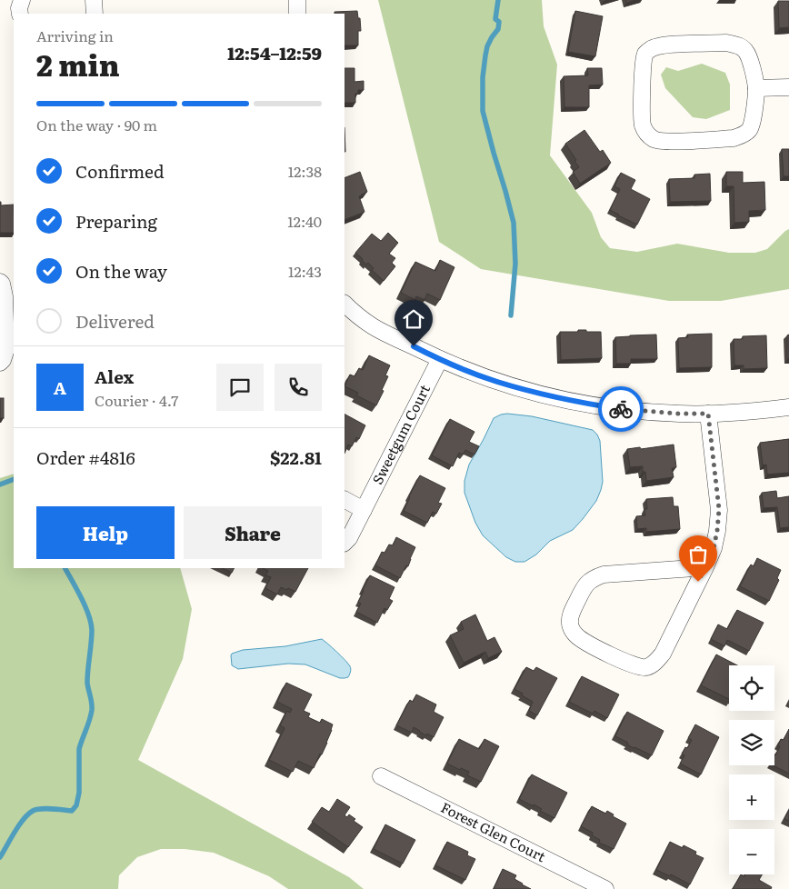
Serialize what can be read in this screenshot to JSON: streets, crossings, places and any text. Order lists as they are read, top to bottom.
{
  "streets": {
    "street": ["Sweetgum Court", "Forest Glen Court"]
  },
  "page": {
    "heading": ["2 min", "Arriving in", "12:54–12:59"],
    "panel": [
      "Alex",
      "Courier · 4.7",
      "Order #4816",
      "$22.81"
    ],
    "bar": "On the way · 90 m",
    "list": [
      ["Confirmed", "12:38"],
      ["Preparing", "12:40"],
      ["On the way", "12:43"],
      "Delivered"
    ],
    "round": "A",
    "buttons": ["Help", "Share"],
    "map_buttons": ["+", "−"]
  }
}
